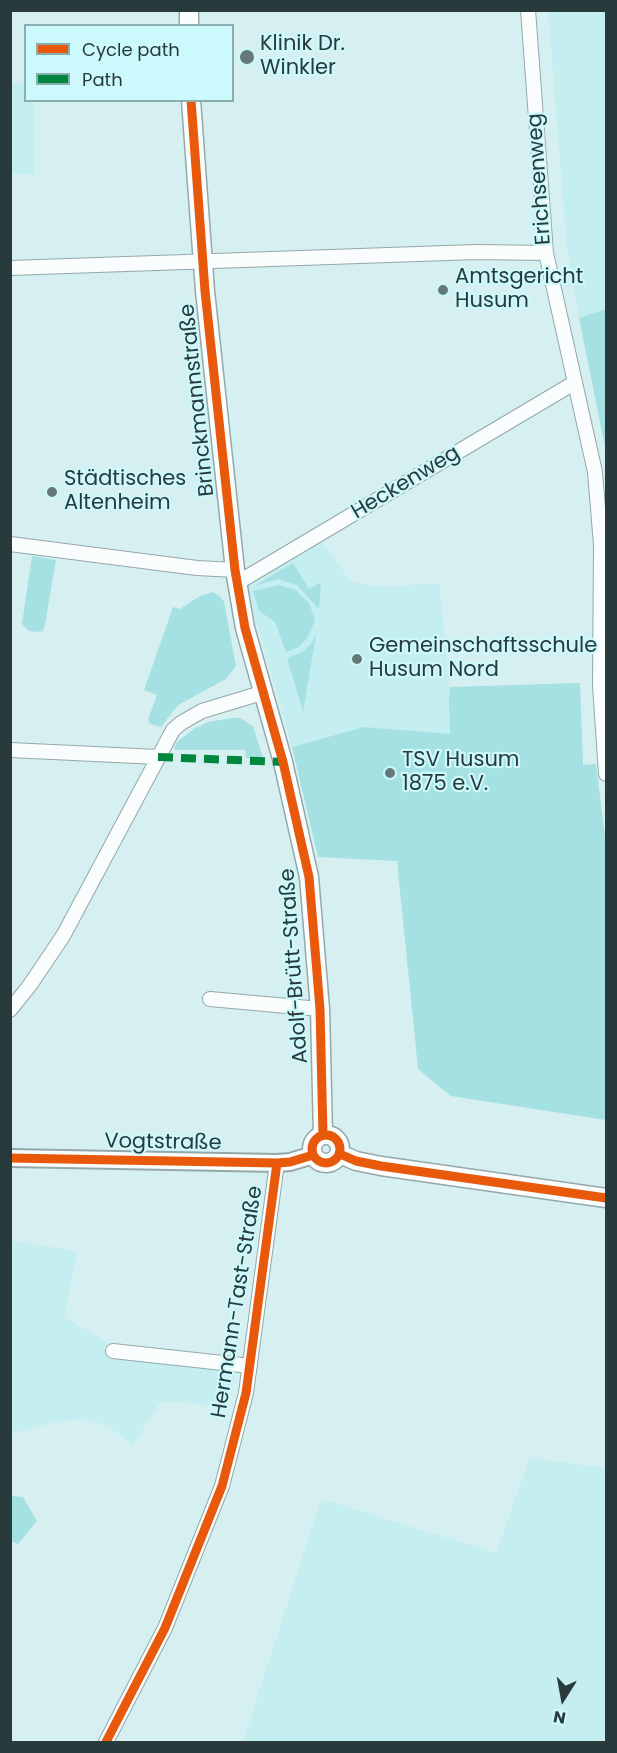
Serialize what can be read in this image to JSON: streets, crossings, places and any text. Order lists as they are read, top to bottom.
{
  "streets": {
    "main road": ["Brinckmannstraße", "Adolf-Brütt-Straße"],
    "street": [
      "Erichsenweg",
      "Heckenweg",
      "Vogtstraße",
      "Hermann-Tast-Straße"
    ]
  },
  "crossings": [
    ["Erichsenweg", "Heckenweg"],
    ["Brinckmannstraße", "Heckenweg"],
    ["Brinckmannstraße", "Adolf-Brütt-Straße"],
    ["Adolf-Brütt-Straße", "Vogtstraße"],
    ["Vogtstraße", "Hermann-Tast-Straße"]
  ],
  "places": [
    "Klinik Dr. Winkler",
    "Amtsgericht Husum",
    "Städtisches Altenheim",
    "Gemeinschaftsschule Husum Nord",
    "TSV Husum 1875 e.V."
  ],
  "legend": ["Cycle path", "Path"],
  "north": "bottom"
}
